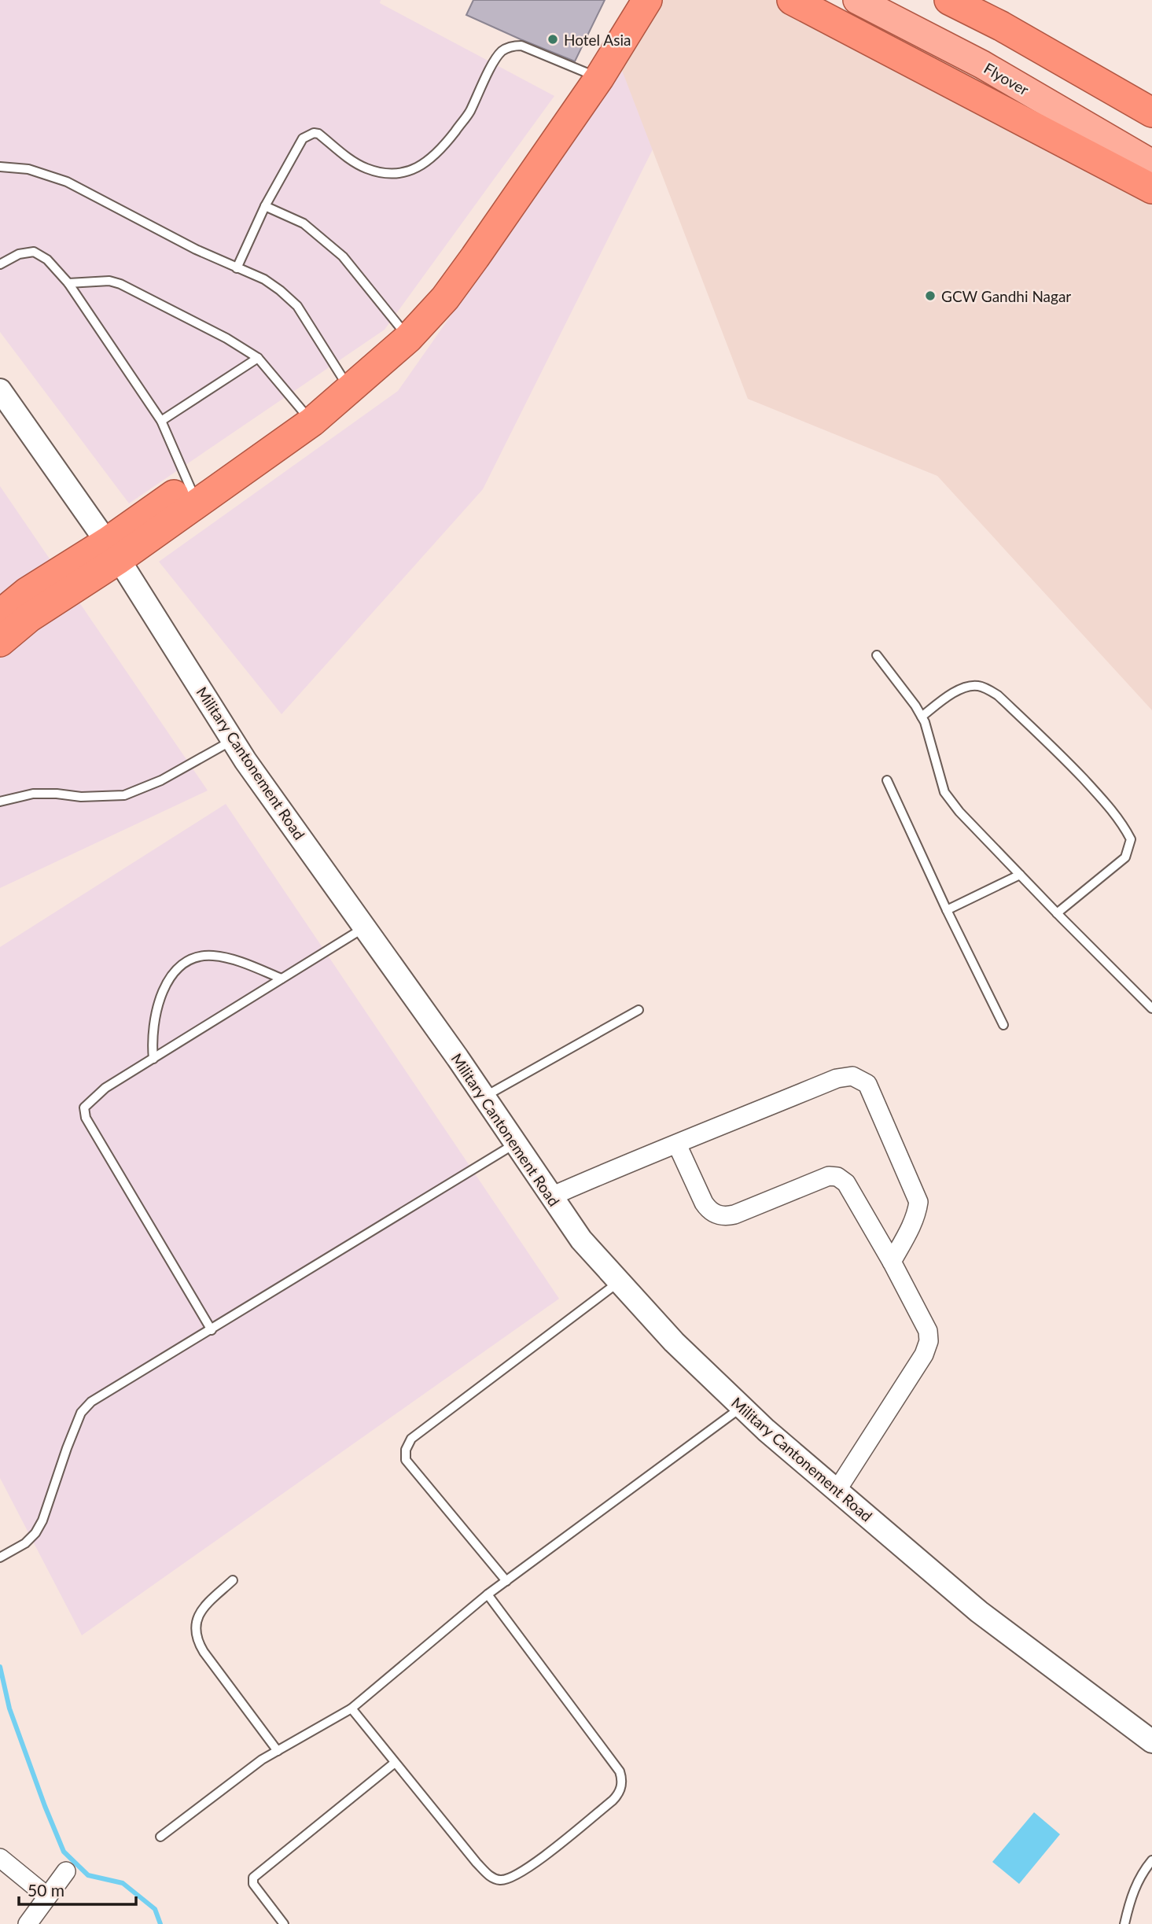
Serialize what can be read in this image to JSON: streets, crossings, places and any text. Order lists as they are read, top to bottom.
{
  "streets": {
    "main road": ["Flyover"],
    "street": ["Military Cantonement Road"]
  },
  "places": ["Hotel Asia", "GCW Gandhi Nagar"],
  "scale_bar": "50 m"
}
